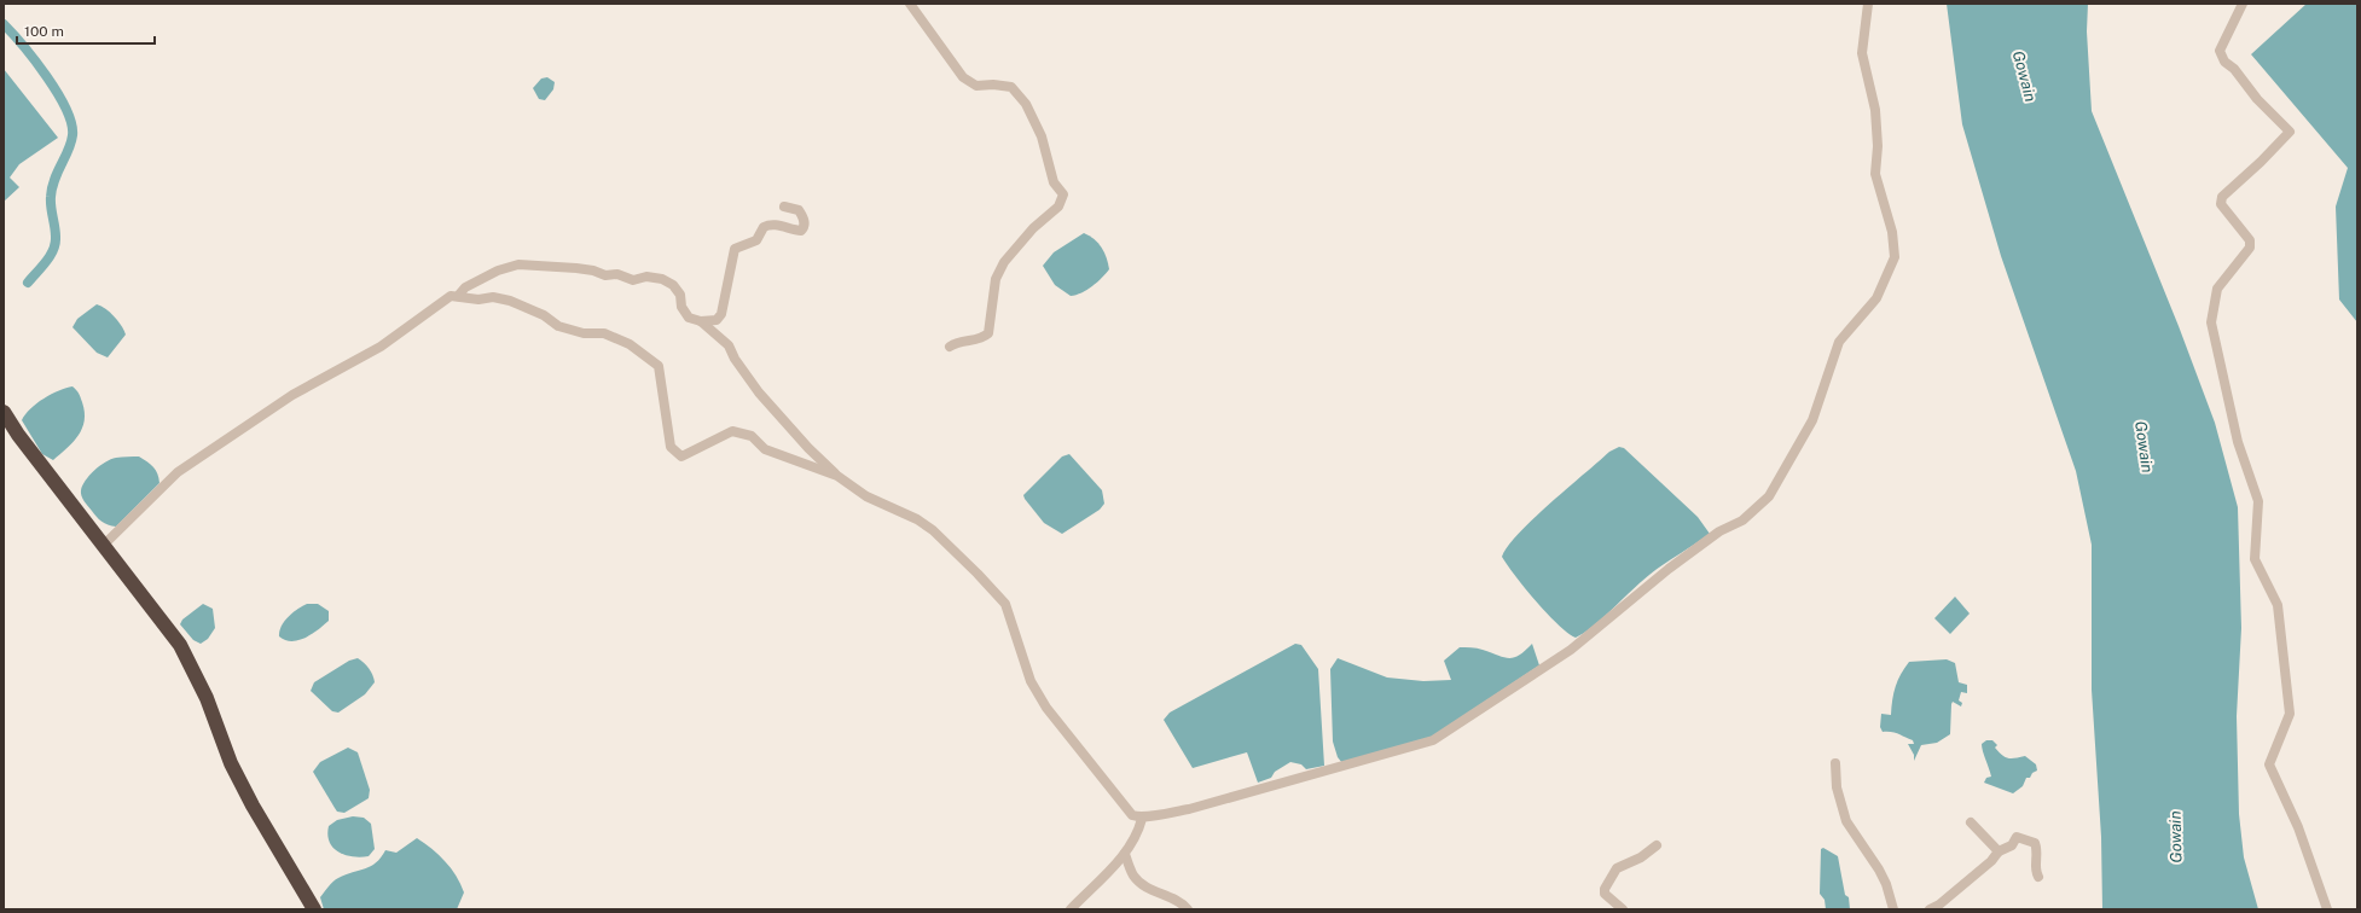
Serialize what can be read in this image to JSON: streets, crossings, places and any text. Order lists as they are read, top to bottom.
{
  "water": ["Gowain"],
  "scale_bar": "100 m"
}
